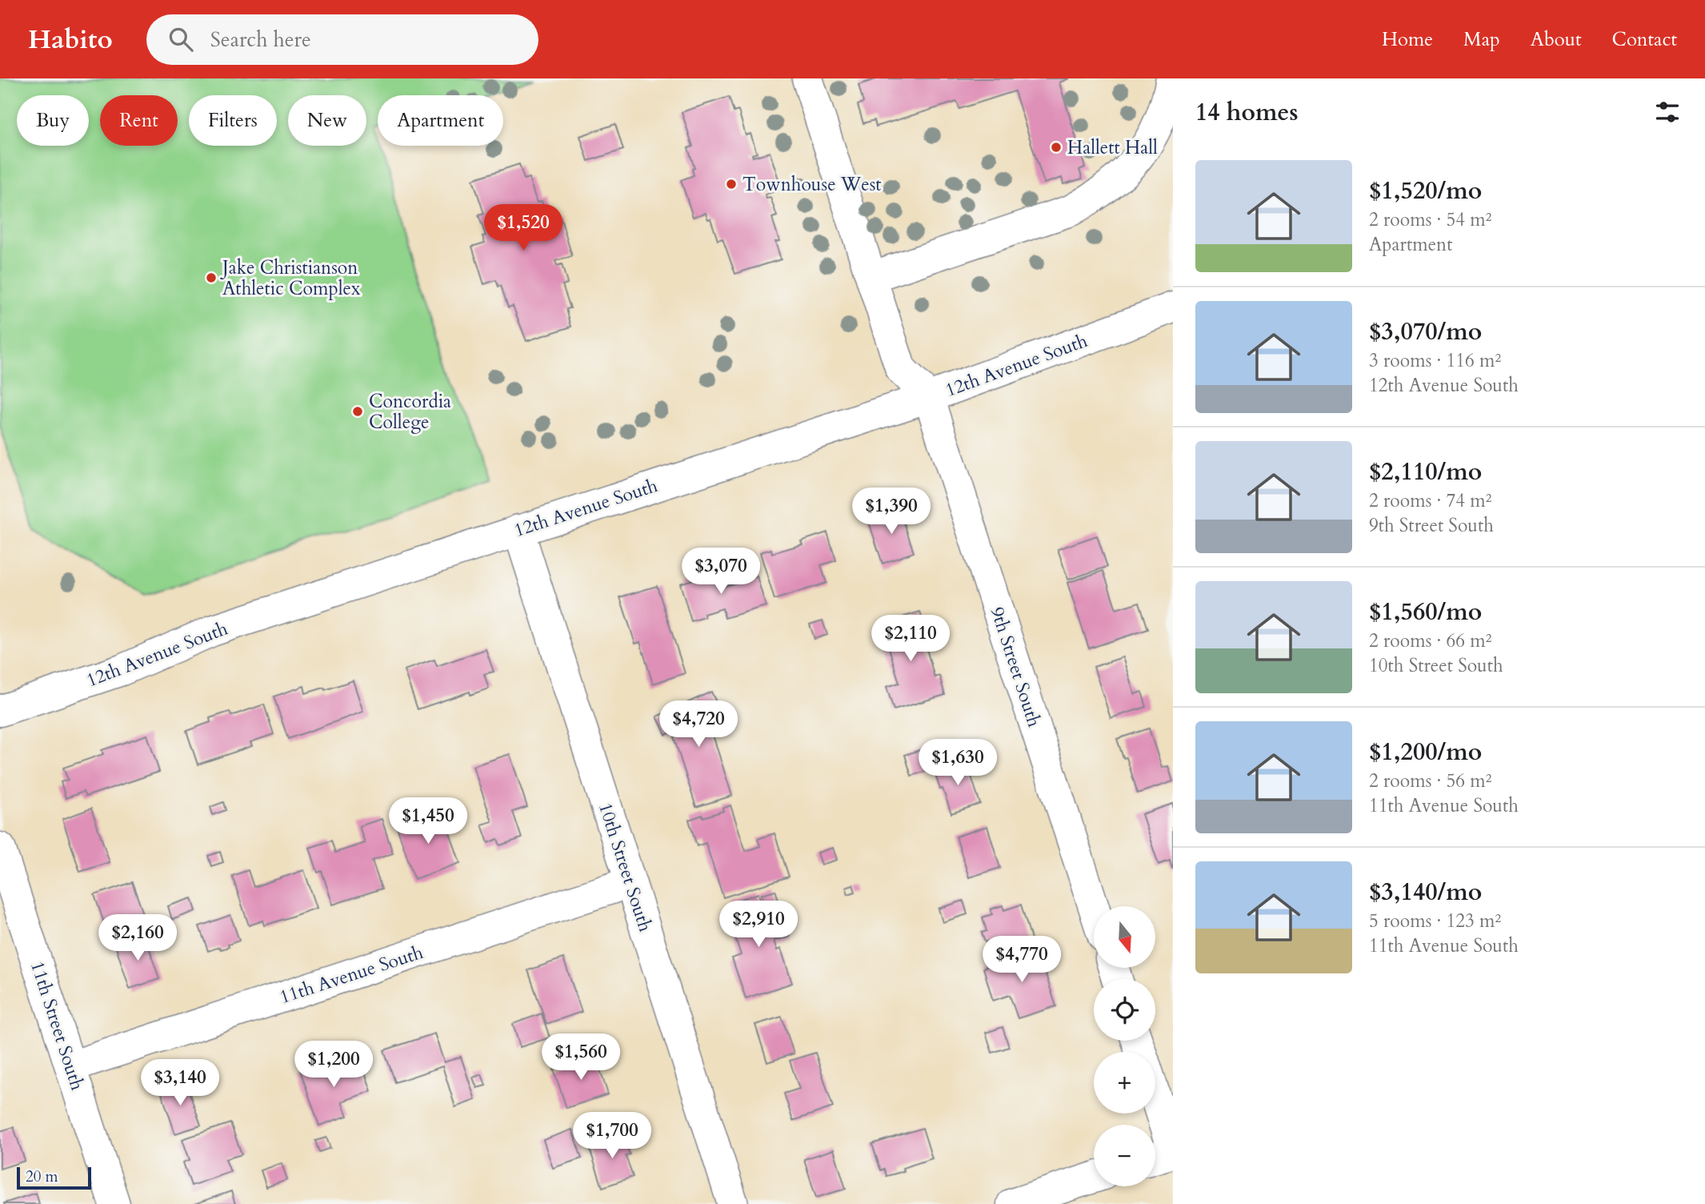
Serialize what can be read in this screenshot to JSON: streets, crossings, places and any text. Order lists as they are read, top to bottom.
{
  "streets": {
    "street": [
      "12th Avenue South",
      "9th Street South",
      "10th Street South",
      "11th Avenue South",
      "11th Street South"
    ]
  },
  "crossings": [
    ["12th Avenue South", "9th Street South"],
    ["12th Avenue South", "10th Street South"],
    ["10th Street South", "11th Avenue South"],
    ["11th Avenue South", "11th Street South"]
  ],
  "places": [
    "Hallett Hall",
    "Townhouse West",
    "Jake Christianson Athletic Complex",
    "Concordia College"
  ],
  "scale_bar": "20 m",
  "north": "bottom",
  "page": {
    "header": "Habito",
    "search": "Search here",
    "nav": [
      "Home",
      "Map",
      "About",
      "Contact"
    ],
    "heading": "14 homes",
    "chip": [
      "Buy",
      "Rent",
      "Filters",
      "New",
      "Apartment"
    ],
    "list": [
      {
        "name": "$1,520/mo",
        "note": "2 rooms · 54 m² · Apartment"
      },
      {
        "name": "$3,070/mo",
        "note": "3 rooms · 116 m² · 12th Avenue South"
      },
      {
        "name": "$2,110/mo",
        "note": "2 rooms · 74 m² · 9th Street South"
      },
      {
        "name": "$1,560/mo",
        "note": "2 rooms · 66 m² · 10th Street South"
      },
      {
        "name": "$1,200/mo",
        "note": "2 rooms · 56 m² · 11th Avenue South"
      },
      {
        "name": "$3,140/mo",
        "note": "5 rooms · 123 m² · 11th Avenue South"
      }
    ],
    "price": [
      "$1,520",
      "$1,390",
      "$3,070",
      "$2,110",
      "$4,720",
      "$1,630",
      "$1,450",
      "$2,910",
      "$2,160",
      "$4,770",
      "$1,560",
      "$1,200",
      "$3,140",
      "$1,700"
    ],
    "map_buttons": ["+", "−"],
    "scale": "20 m"
  }
}
